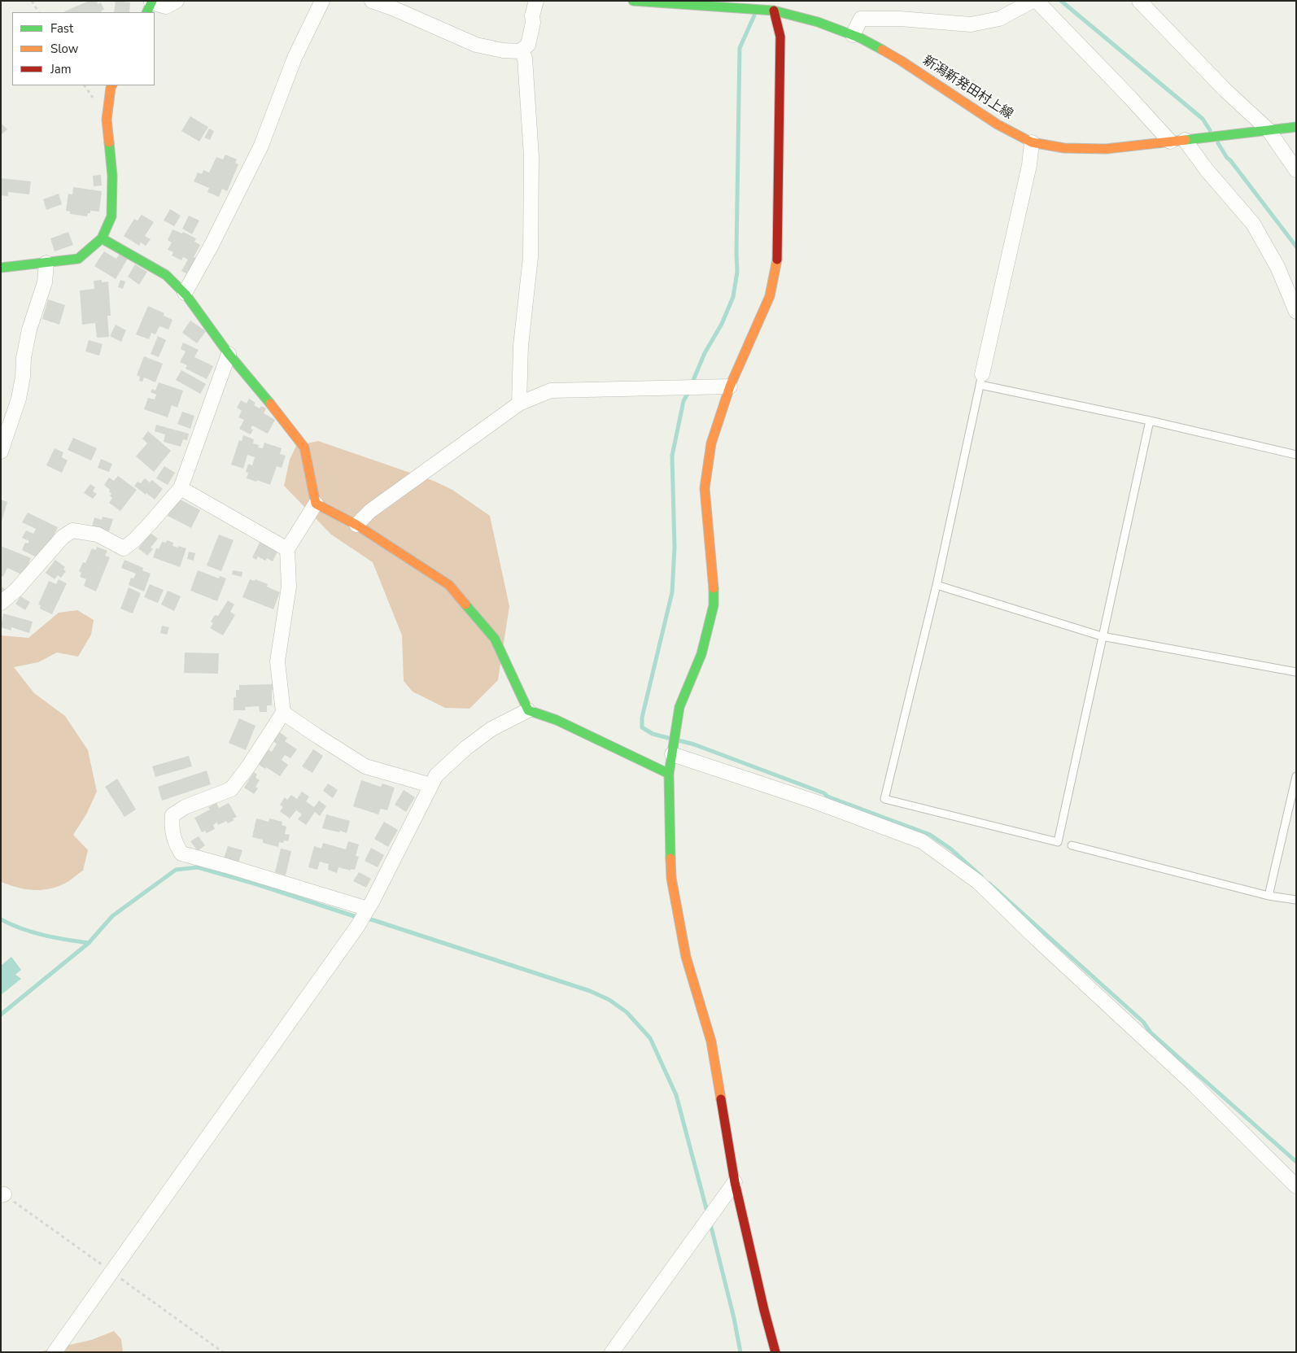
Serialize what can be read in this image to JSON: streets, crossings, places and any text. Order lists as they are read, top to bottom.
{
  "streets": {
    "street": ["新潟新発田村上線"]
  },
  "legend": ["Fast", "Slow", "Jam"]
}
